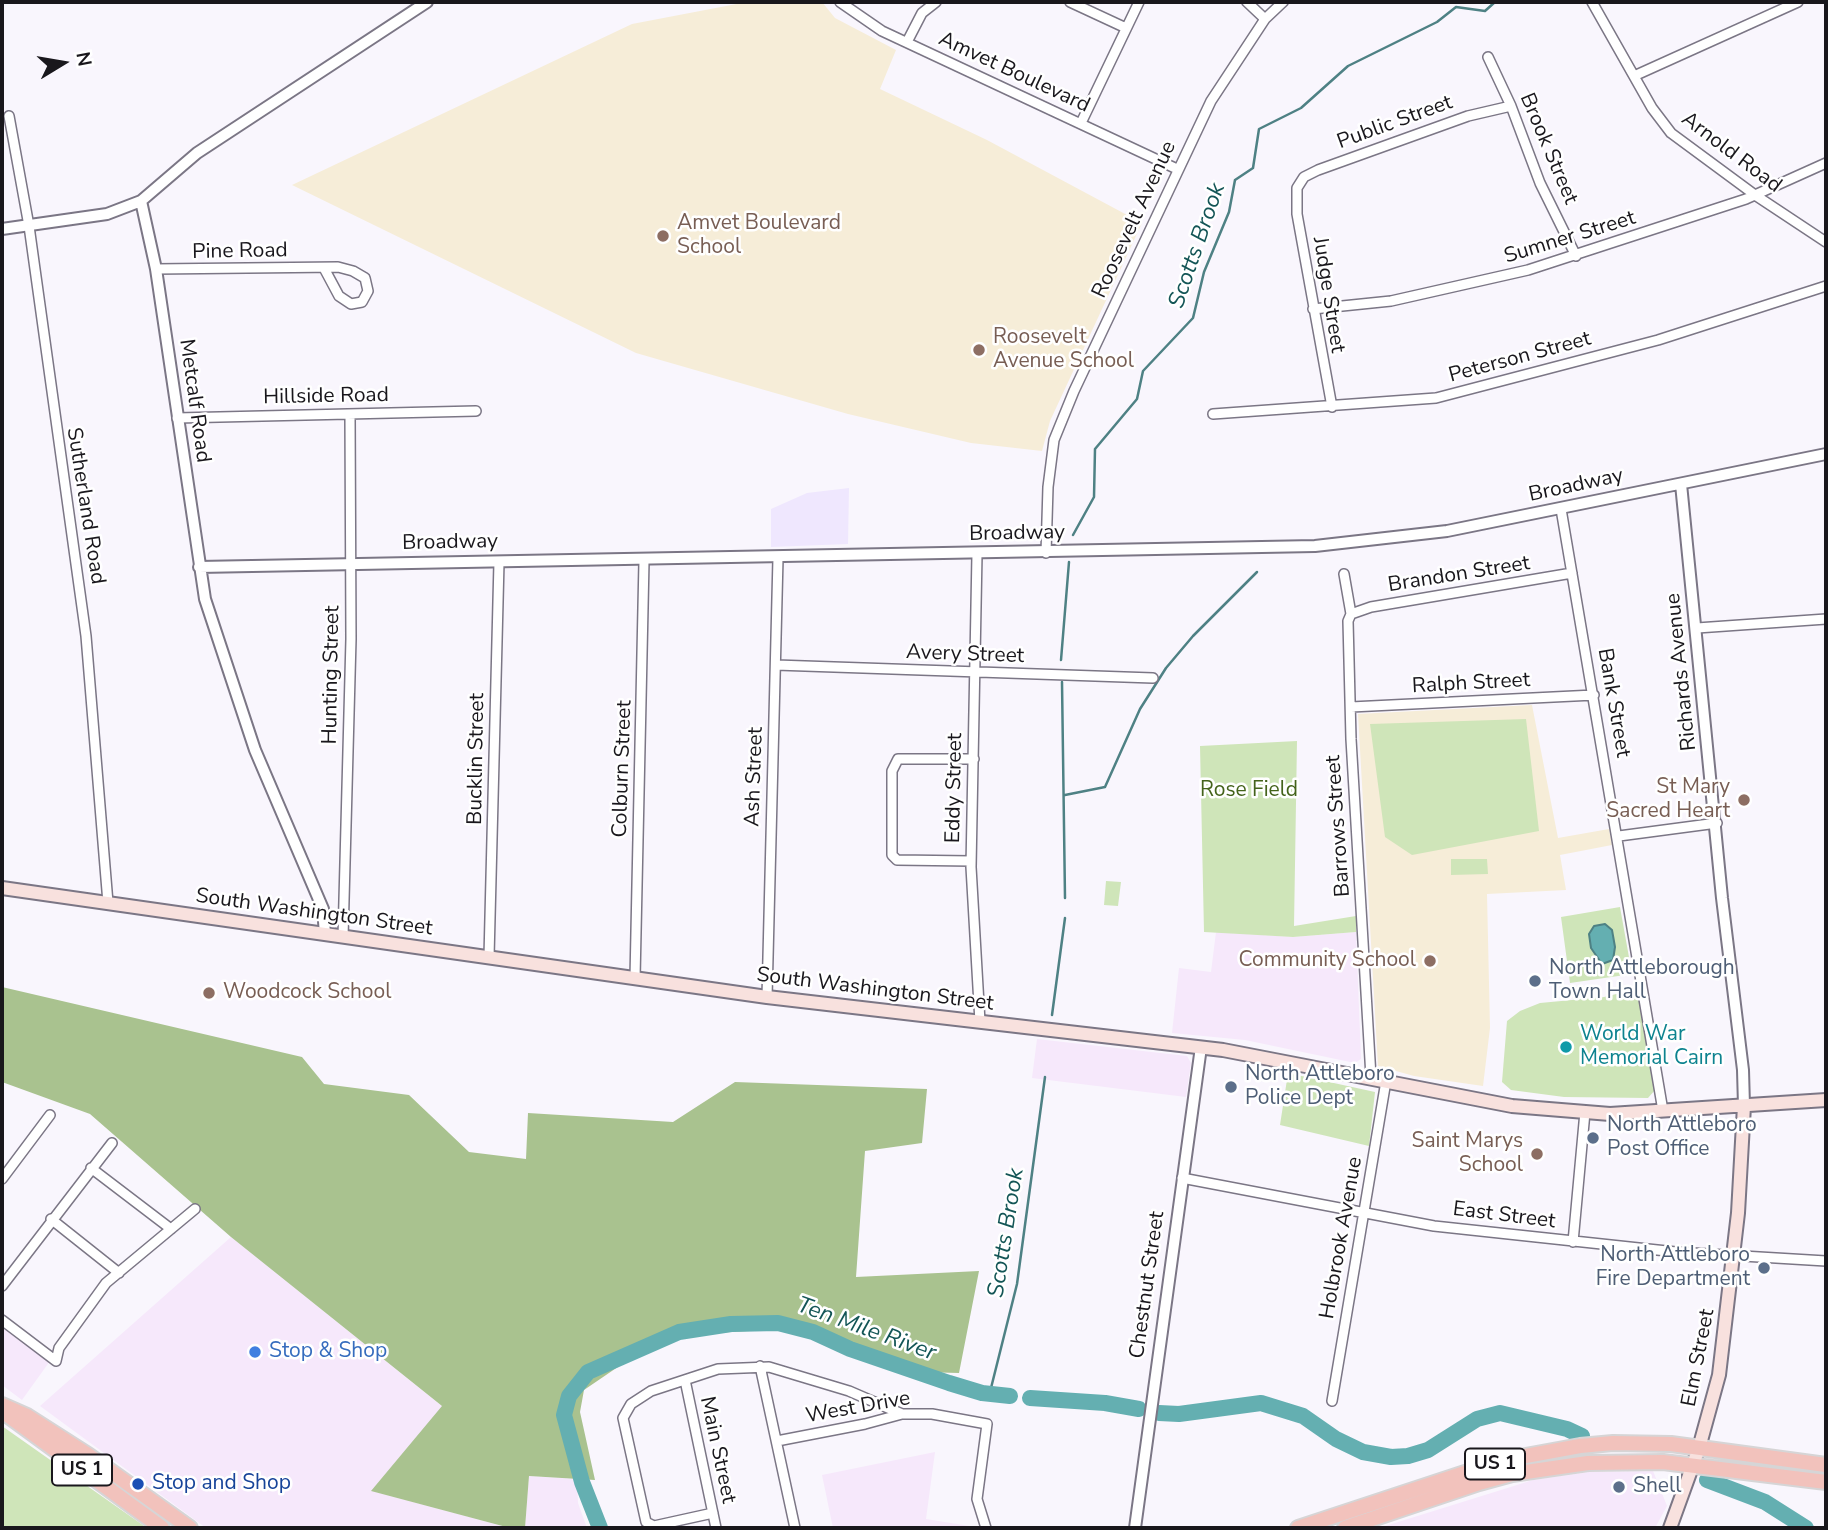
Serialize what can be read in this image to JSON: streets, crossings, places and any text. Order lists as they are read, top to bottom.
{
  "streets": {
    "main road": ["South Washington Street", "Elm Street", "US 1"],
    "street": [
      "Amvet Boulevard",
      "Public Street",
      "Brook Street",
      "Arnold Road",
      "Roosevelt Avenue",
      "Sumner Street",
      "Pine Road",
      "Judge Street",
      "Peterson Street",
      "Hillside Road",
      "Metcalf Road",
      "Broadway",
      "Sutherland Road",
      "Brandon Street",
      "Avery Street",
      "Richards Avenue",
      "Hunting Street",
      "Ralph Street",
      "Bank Street",
      "Bucklin Street",
      "Colburn Street",
      "Ash Street",
      "Eddy Street",
      "Barrows Street",
      "East Street",
      "Holbrook Avenue",
      "Chestnut Street",
      "West Drive",
      "Main Street"
    ]
  },
  "crossings": [
    ["Amvet Boulevard", "Roosevelt Avenue"],
    ["Public Street", "Brook Street"],
    ["Public Street", "Judge Street"],
    ["Brook Street", "Sumner Street"],
    ["Arnold Road", "Sumner Street"],
    ["Roosevelt Avenue", "Broadway"],
    ["Sumner Street", "Judge Street"],
    ["Pine Road", "Metcalf Road"],
    ["Judge Street", "Peterson Street"],
    ["Hillside Road", "Metcalf Road"],
    ["Hillside Road", "Hunting Street"],
    ["Metcalf Road", "Broadway"],
    ["Metcalf Road", "South Washington Street"],
    ["Broadway", "Richards Avenue"],
    ["Broadway", "Hunting Street"],
    ["Broadway", "Bank Street"],
    ["Broadway", "Bucklin Street"],
    ["Broadway", "Colburn Street"],
    ["Broadway", "Ash Street"],
    ["Broadway", "Eddy Street"],
    ["Sutherland Road", "South Washington Street"],
    ["Brandon Street", "Bank Street"],
    ["Brandon Street", "Barrows Street"],
    ["Avery Street", "Ash Street"],
    ["Avery Street", "Eddy Street"],
    ["Richards Avenue", "South Washington Street"],
    ["Richards Avenue", "Elm Street"],
    ["Hunting Street", "South Washington Street"],
    ["Ralph Street", "Bank Street"],
    ["Ralph Street", "Barrows Street"],
    ["Bank Street", "South Washington Street"],
    ["Bucklin Street", "South Washington Street"],
    ["Colburn Street", "South Washington Street"],
    ["Ash Street", "South Washington Street"],
    ["Eddy Street", "South Washington Street"],
    ["Barrows Street", "South Washington Street"],
    ["South Washington Street", "Holbrook Avenue"],
    ["South Washington Street", "Chestnut Street"],
    ["South Washington Street", "Elm Street"],
    ["East Street", "Holbrook Avenue"],
    ["East Street", "Chestnut Street"],
    ["East Street", "Elm Street"],
    ["Elm Street", "US 1"]
  ],
  "water": ["Scotts Brook", "Ten Mile River"],
  "parks": ["Rose Field"],
  "places": [
    "Amvet Boulevard School",
    "Roosevelt Avenue School",
    "St Mary Sacred Heart",
    "Community School",
    "North Attleborough Town Hall",
    "Woodcock School",
    "World War Memorial Cairn",
    "North Attleboro Police Dept",
    "North Attleboro Post Office",
    "Saint Marys School",
    "North Attleboro Fire Department",
    "Stop & Shop",
    "Stop and Shop",
    "Shell"
  ],
  "north": "right"
}
